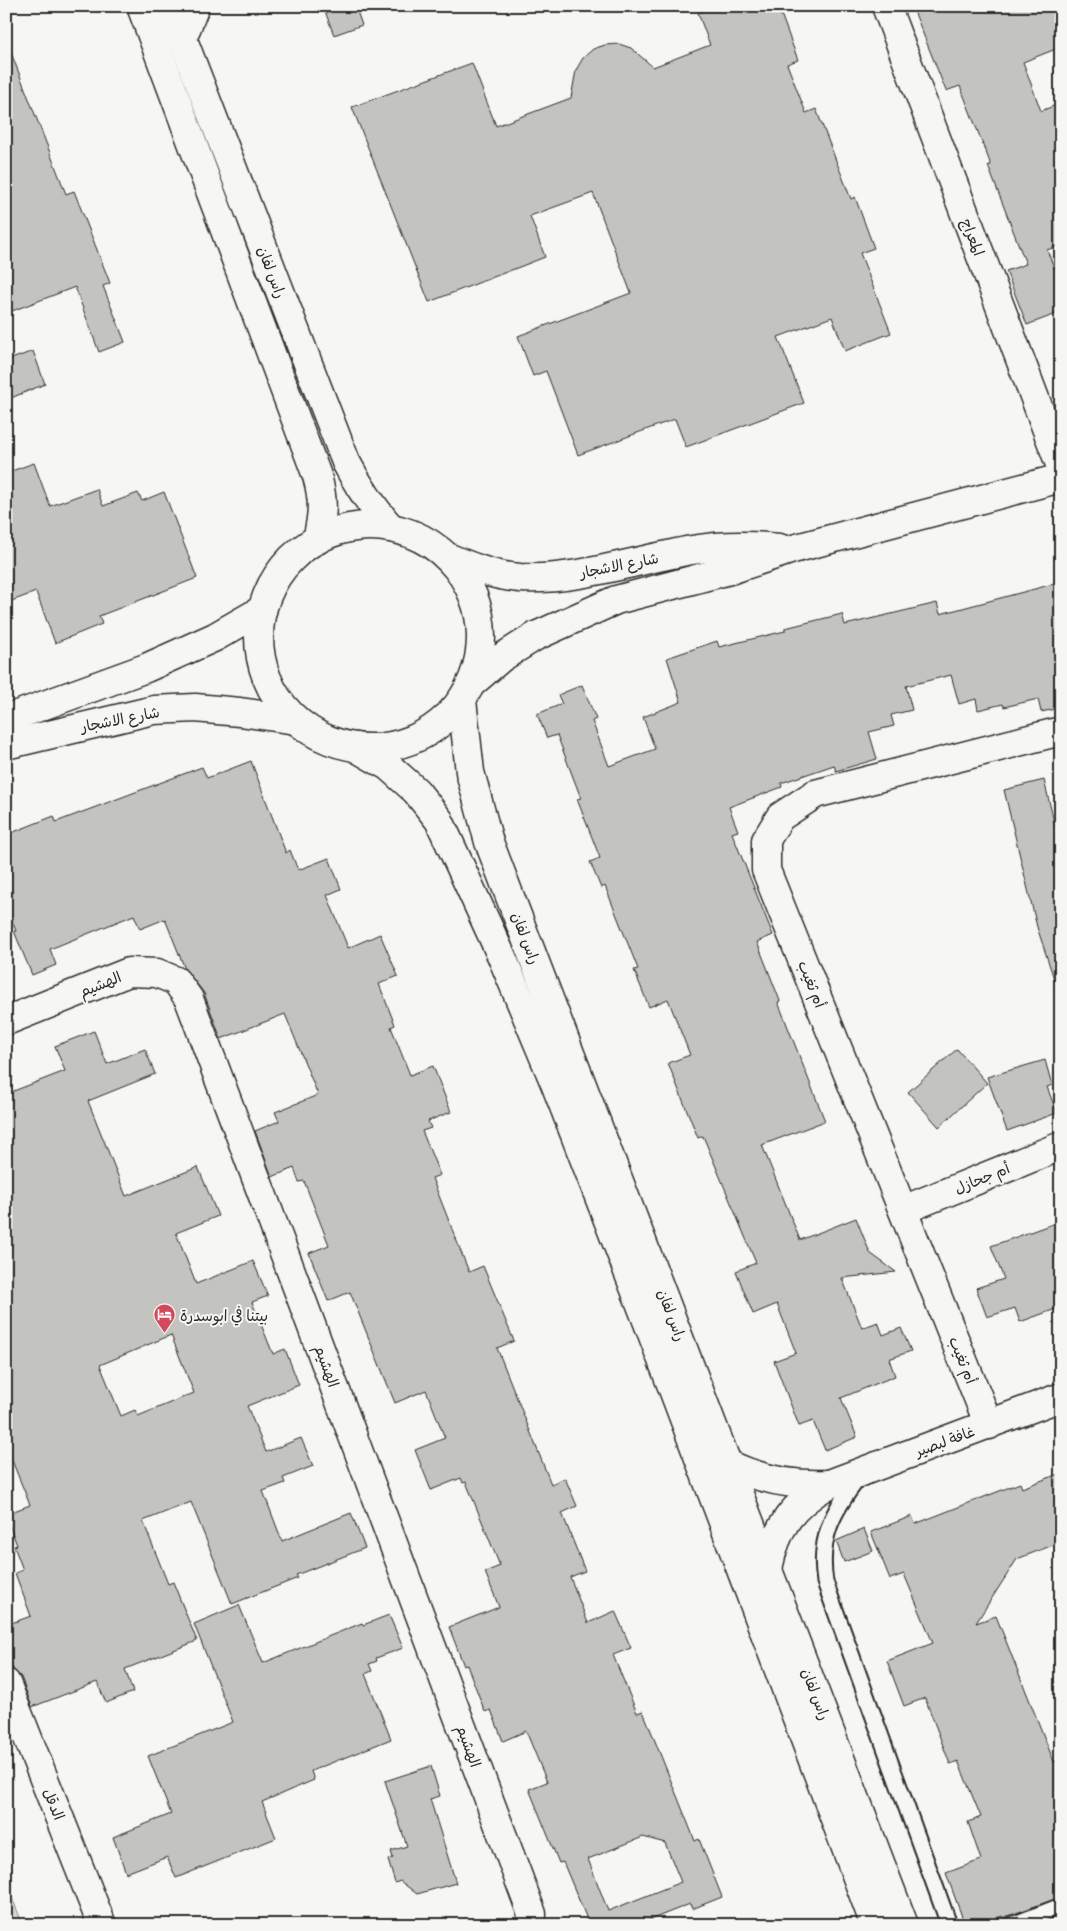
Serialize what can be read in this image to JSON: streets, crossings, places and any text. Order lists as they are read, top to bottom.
{
  "streets": {
    "street": [
      "المعراج",
      "راس لفان",
      "شارع الاشجار",
      "الهشيم",
      "أم ثغيب",
      "أم جحازل",
      "غافة لبصير",
      "الدقل"
    ]
  },
  "crossings": [
    ["راس لفان", "شارع الاشجار"],
    ["راس لفان", "غافة لبصير"],
    ["أم ثغيب", "أم جحازل"],
    ["أم ثغيب", "غافة لبصير"]
  ],
  "places": {
    "hotel": ["بيتنا في ابوسدرة"]
  }
}
